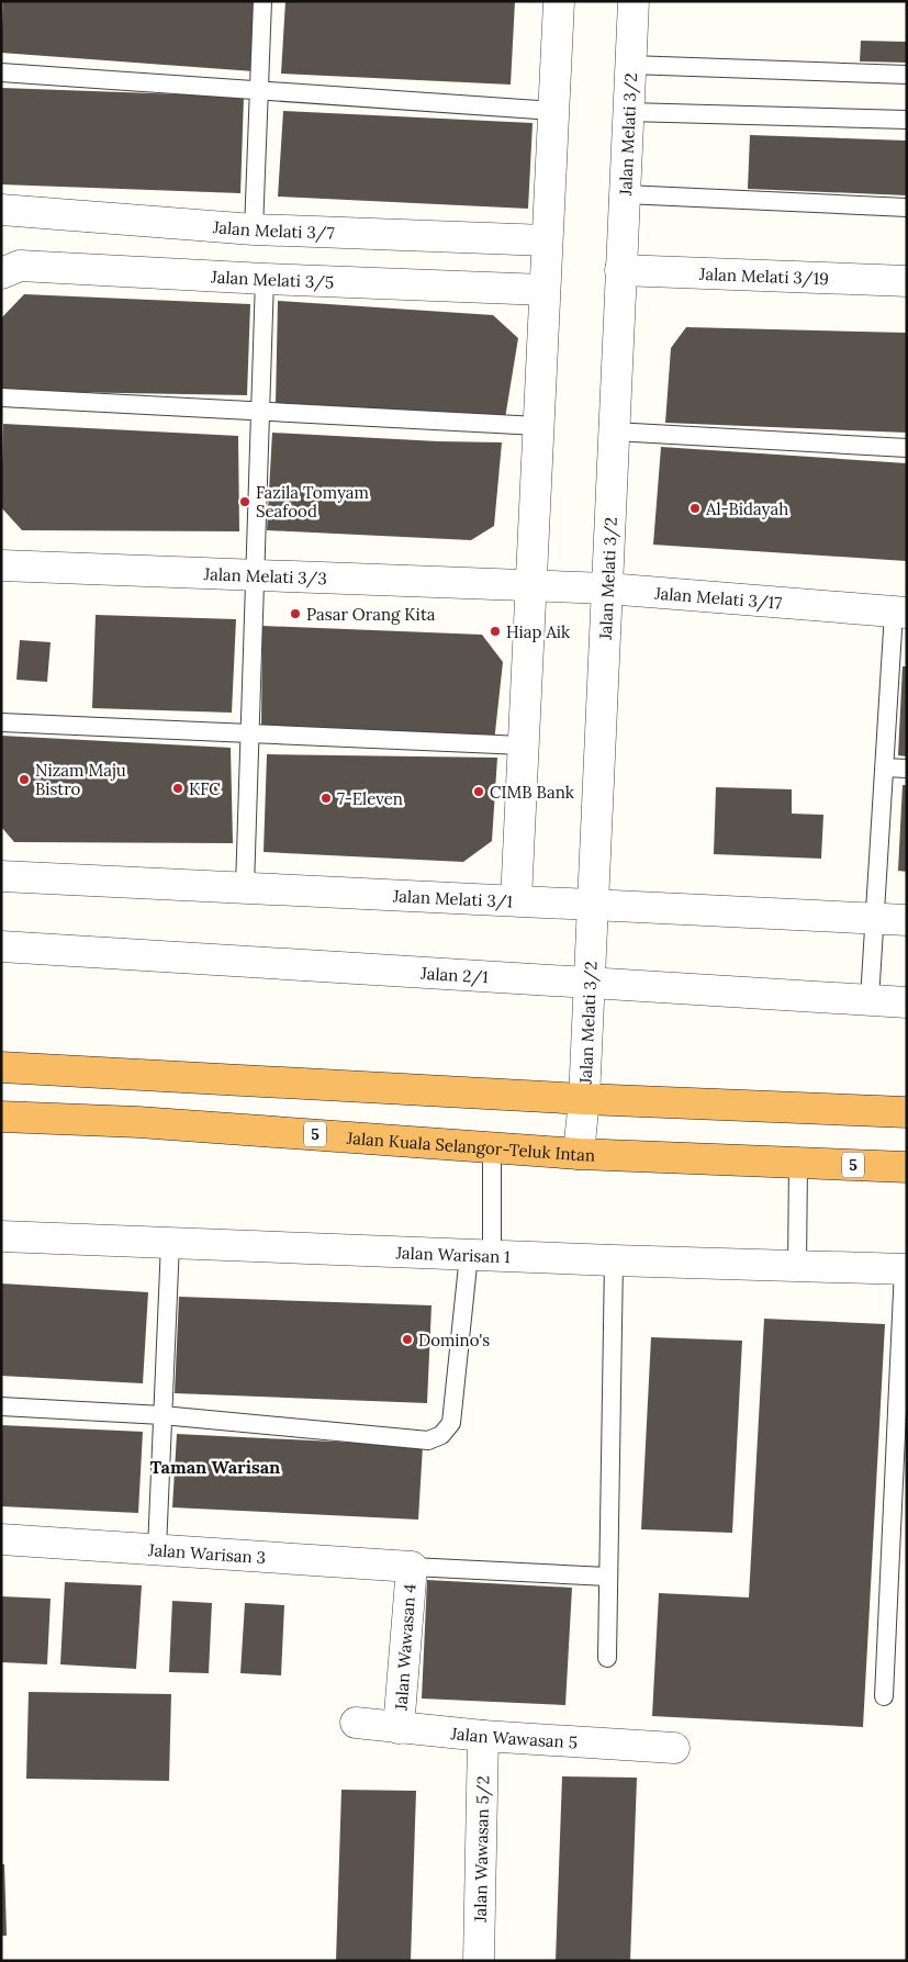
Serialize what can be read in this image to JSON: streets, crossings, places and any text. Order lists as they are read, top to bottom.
{
  "streets": {
    "highway": ["5", "Jalan Kuala Selangor-Teluk Intan"],
    "street": [
      "Jalan Melati 3/2",
      "Jalan Melati 3/7",
      "Jalan Melati 3/19",
      "Jalan Melati 3/5",
      "Jalan Melati 3/3",
      "Jalan Melati 3/17",
      "Jalan Melati 3/1",
      "Jalan 2/1",
      "Jalan Warisan 1",
      "Jalan Warisan 3",
      "Jalan Wawasan 4",
      "Jalan Wawasan 5",
      "Jalan Wawasan 5/2"
    ]
  },
  "crossings": [
    ["Jalan Melati 3/2", "Jalan Melati 3/19"],
    ["Jalan Melati 3/2", "Jalan Melati 3/17"],
    ["Jalan Melati 3/2", "Jalan Melati 3/1"],
    ["Jalan Melati 3/2", "Jalan 2/1"],
    ["Jalan Melati 3/2", "Jalan Kuala Selangor-Teluk Intan"],
    ["Jalan Melati 3/3", "Jalan Melati 3/17"],
    ["Jalan Warisan 3", "Jalan Wawasan 4"],
    ["Jalan Wawasan 4", "Jalan Wawasan 5"],
    ["Jalan Wawasan 5", "Jalan Wawasan 5/2"]
  ],
  "districts": ["Taman Warisan"],
  "places": [
    "Fazila Tomyam Seafood",
    "Al-Bidayah",
    "Pasar Orang Kita",
    "Hiap Aik",
    "Nizam Maju Bistro",
    "KFC",
    "CIMB Bank",
    "7-Eleven",
    "Domino's"
  ]
}
